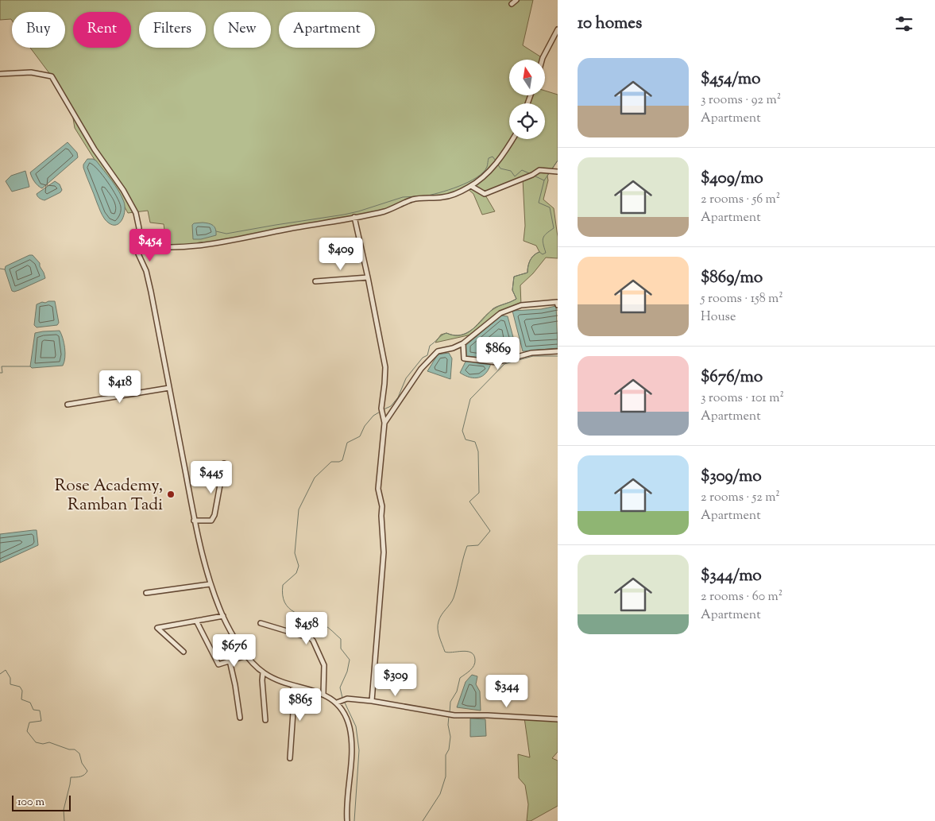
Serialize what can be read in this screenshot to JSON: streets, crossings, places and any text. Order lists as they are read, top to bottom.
{
  "places": ["Rose Academy, Ramban Tadi"],
  "scale_bar": "100 m",
  "north": "top",
  "page": {
    "heading": "10 homes",
    "chip": [
      "Buy",
      "Rent",
      "Filters",
      "New",
      "Apartment"
    ],
    "list": [
      {
        "name": "$454/mo",
        "note": "3 rooms · 92 m² · Apartment"
      },
      {
        "name": "$409/mo",
        "note": "2 rooms · 56 m² · Apartment"
      },
      {
        "name": "$869/mo",
        "note": "5 rooms · 158 m² · House"
      },
      {
        "name": "$676/mo",
        "note": "3 rooms · 101 m² · Apartment"
      },
      {
        "name": "$309/mo",
        "note": "2 rooms · 52 m² · Apartment"
      },
      {
        "name": "$344/mo",
        "note": "2 rooms · 60 m² · Apartment"
      }
    ],
    "price": [
      "$454",
      "$409",
      "$869",
      "$418",
      "$445",
      "$458",
      "$676",
      "$309",
      "$344",
      "$865"
    ],
    "scale": "100 m"
  }
}
